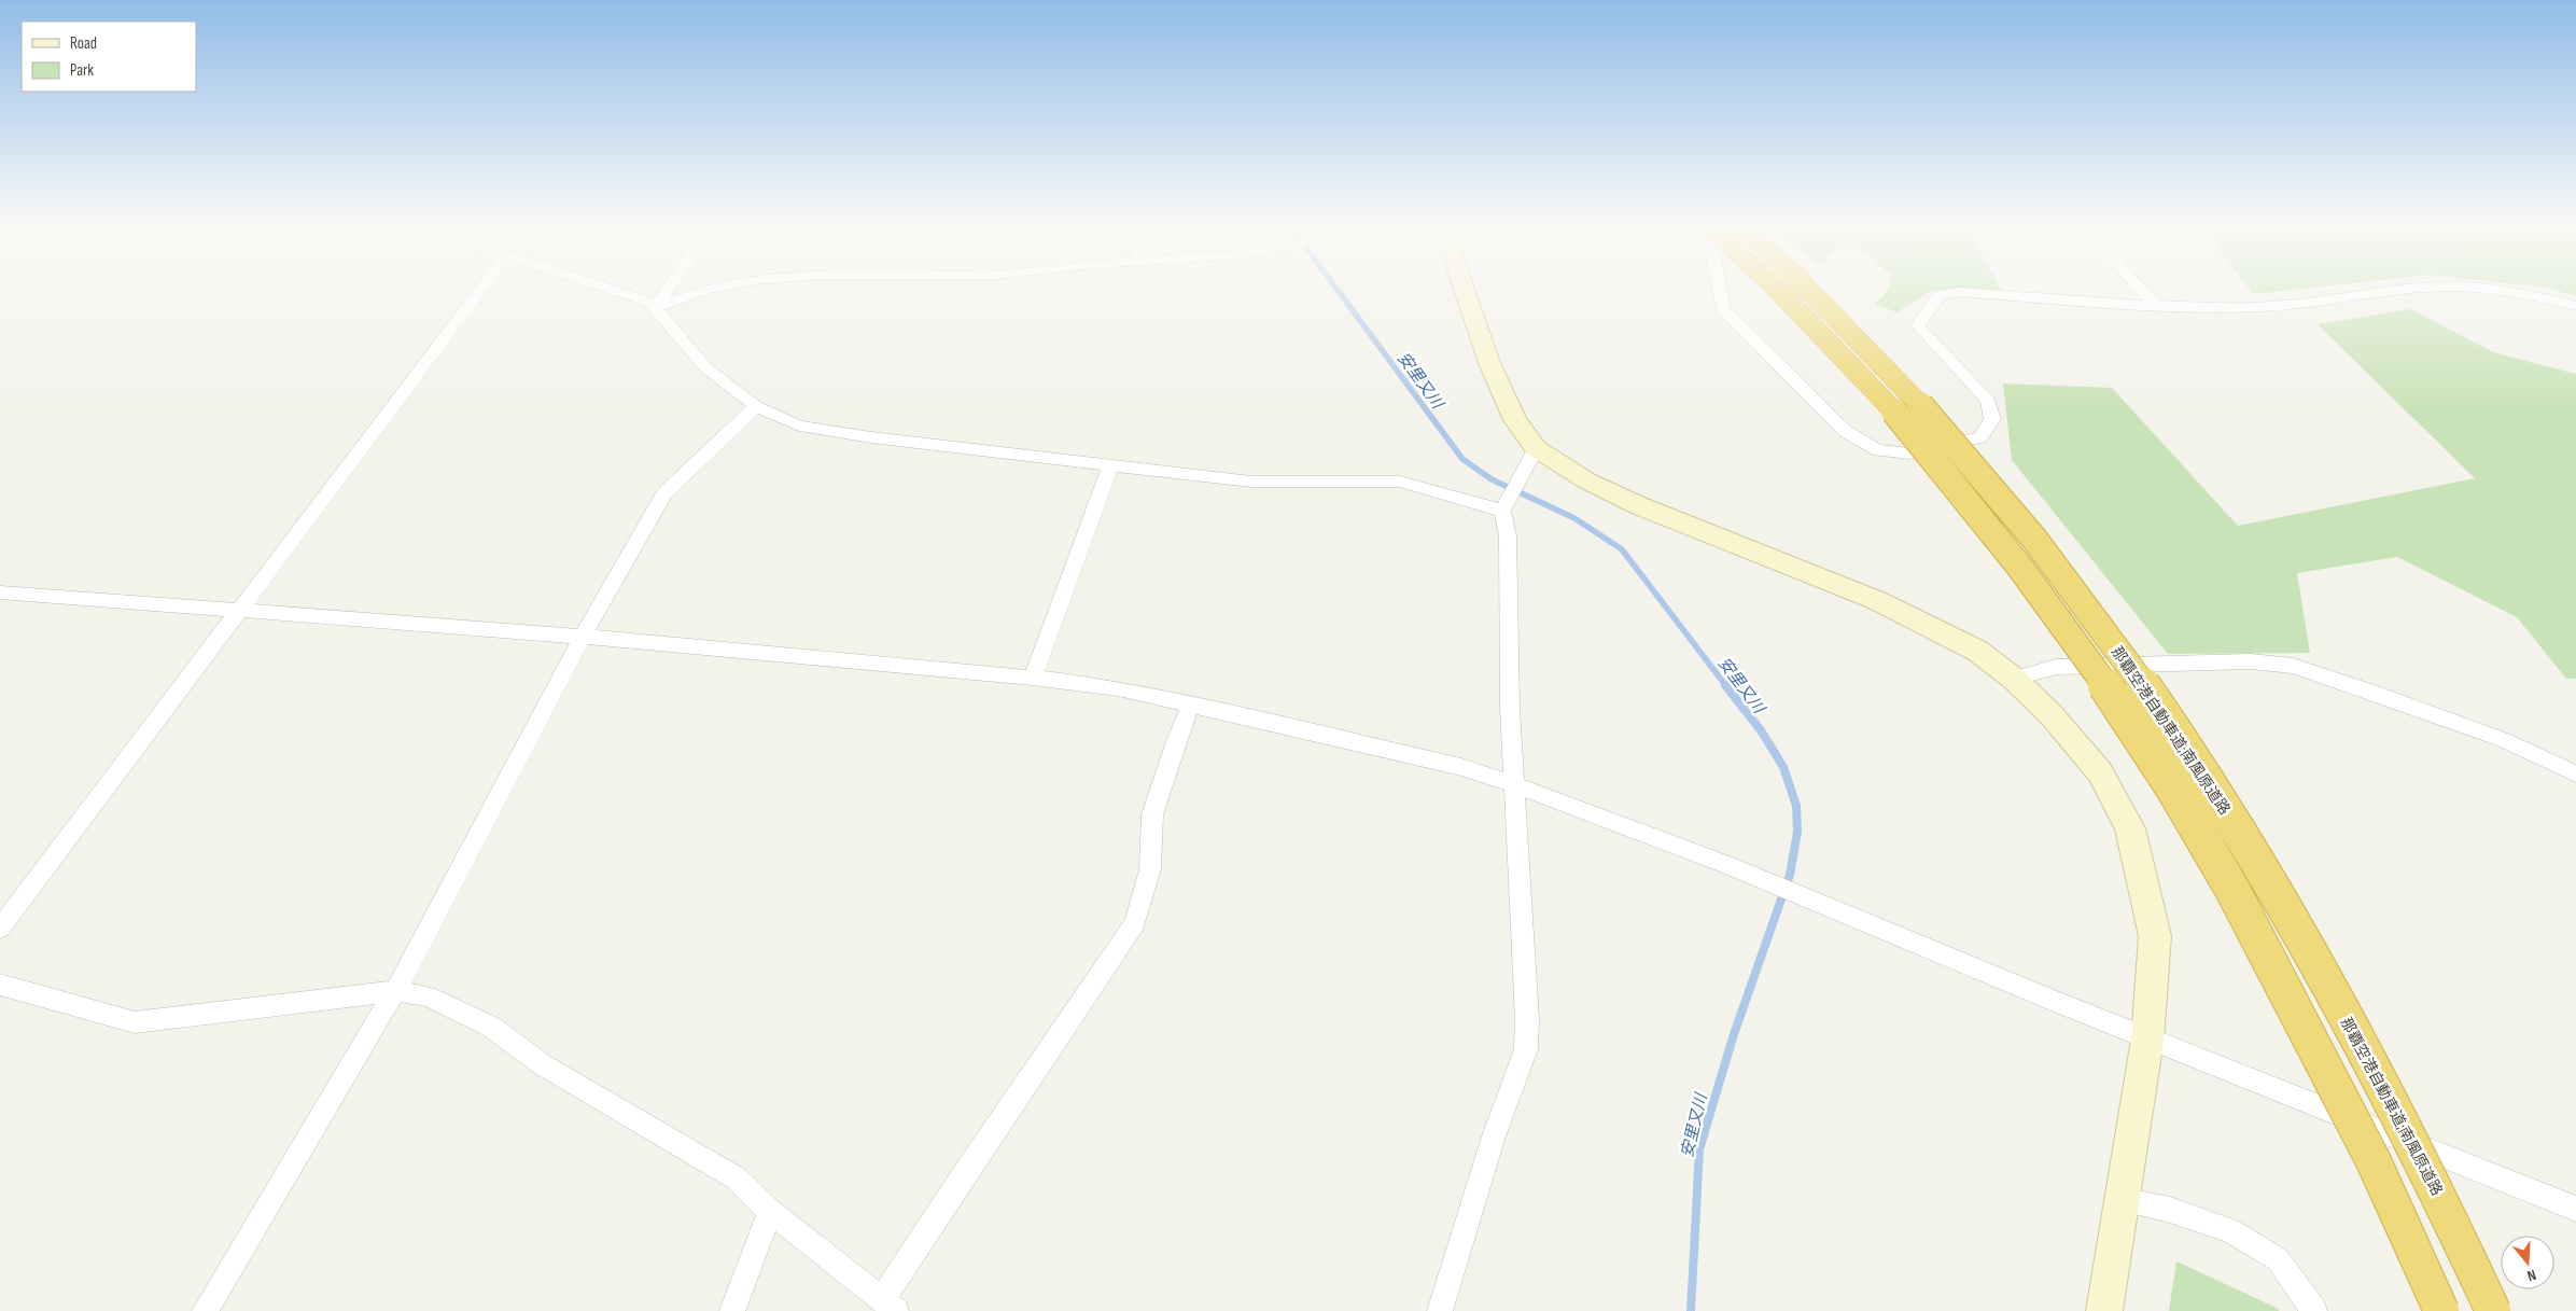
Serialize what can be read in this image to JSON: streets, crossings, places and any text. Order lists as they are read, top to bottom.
{
  "streets": {
    "highway": ["那覇空港自動車道;南風原道路"]
  },
  "water": ["安里又川"],
  "legend": ["Road", "Park"],
  "north": "bottom"
}
